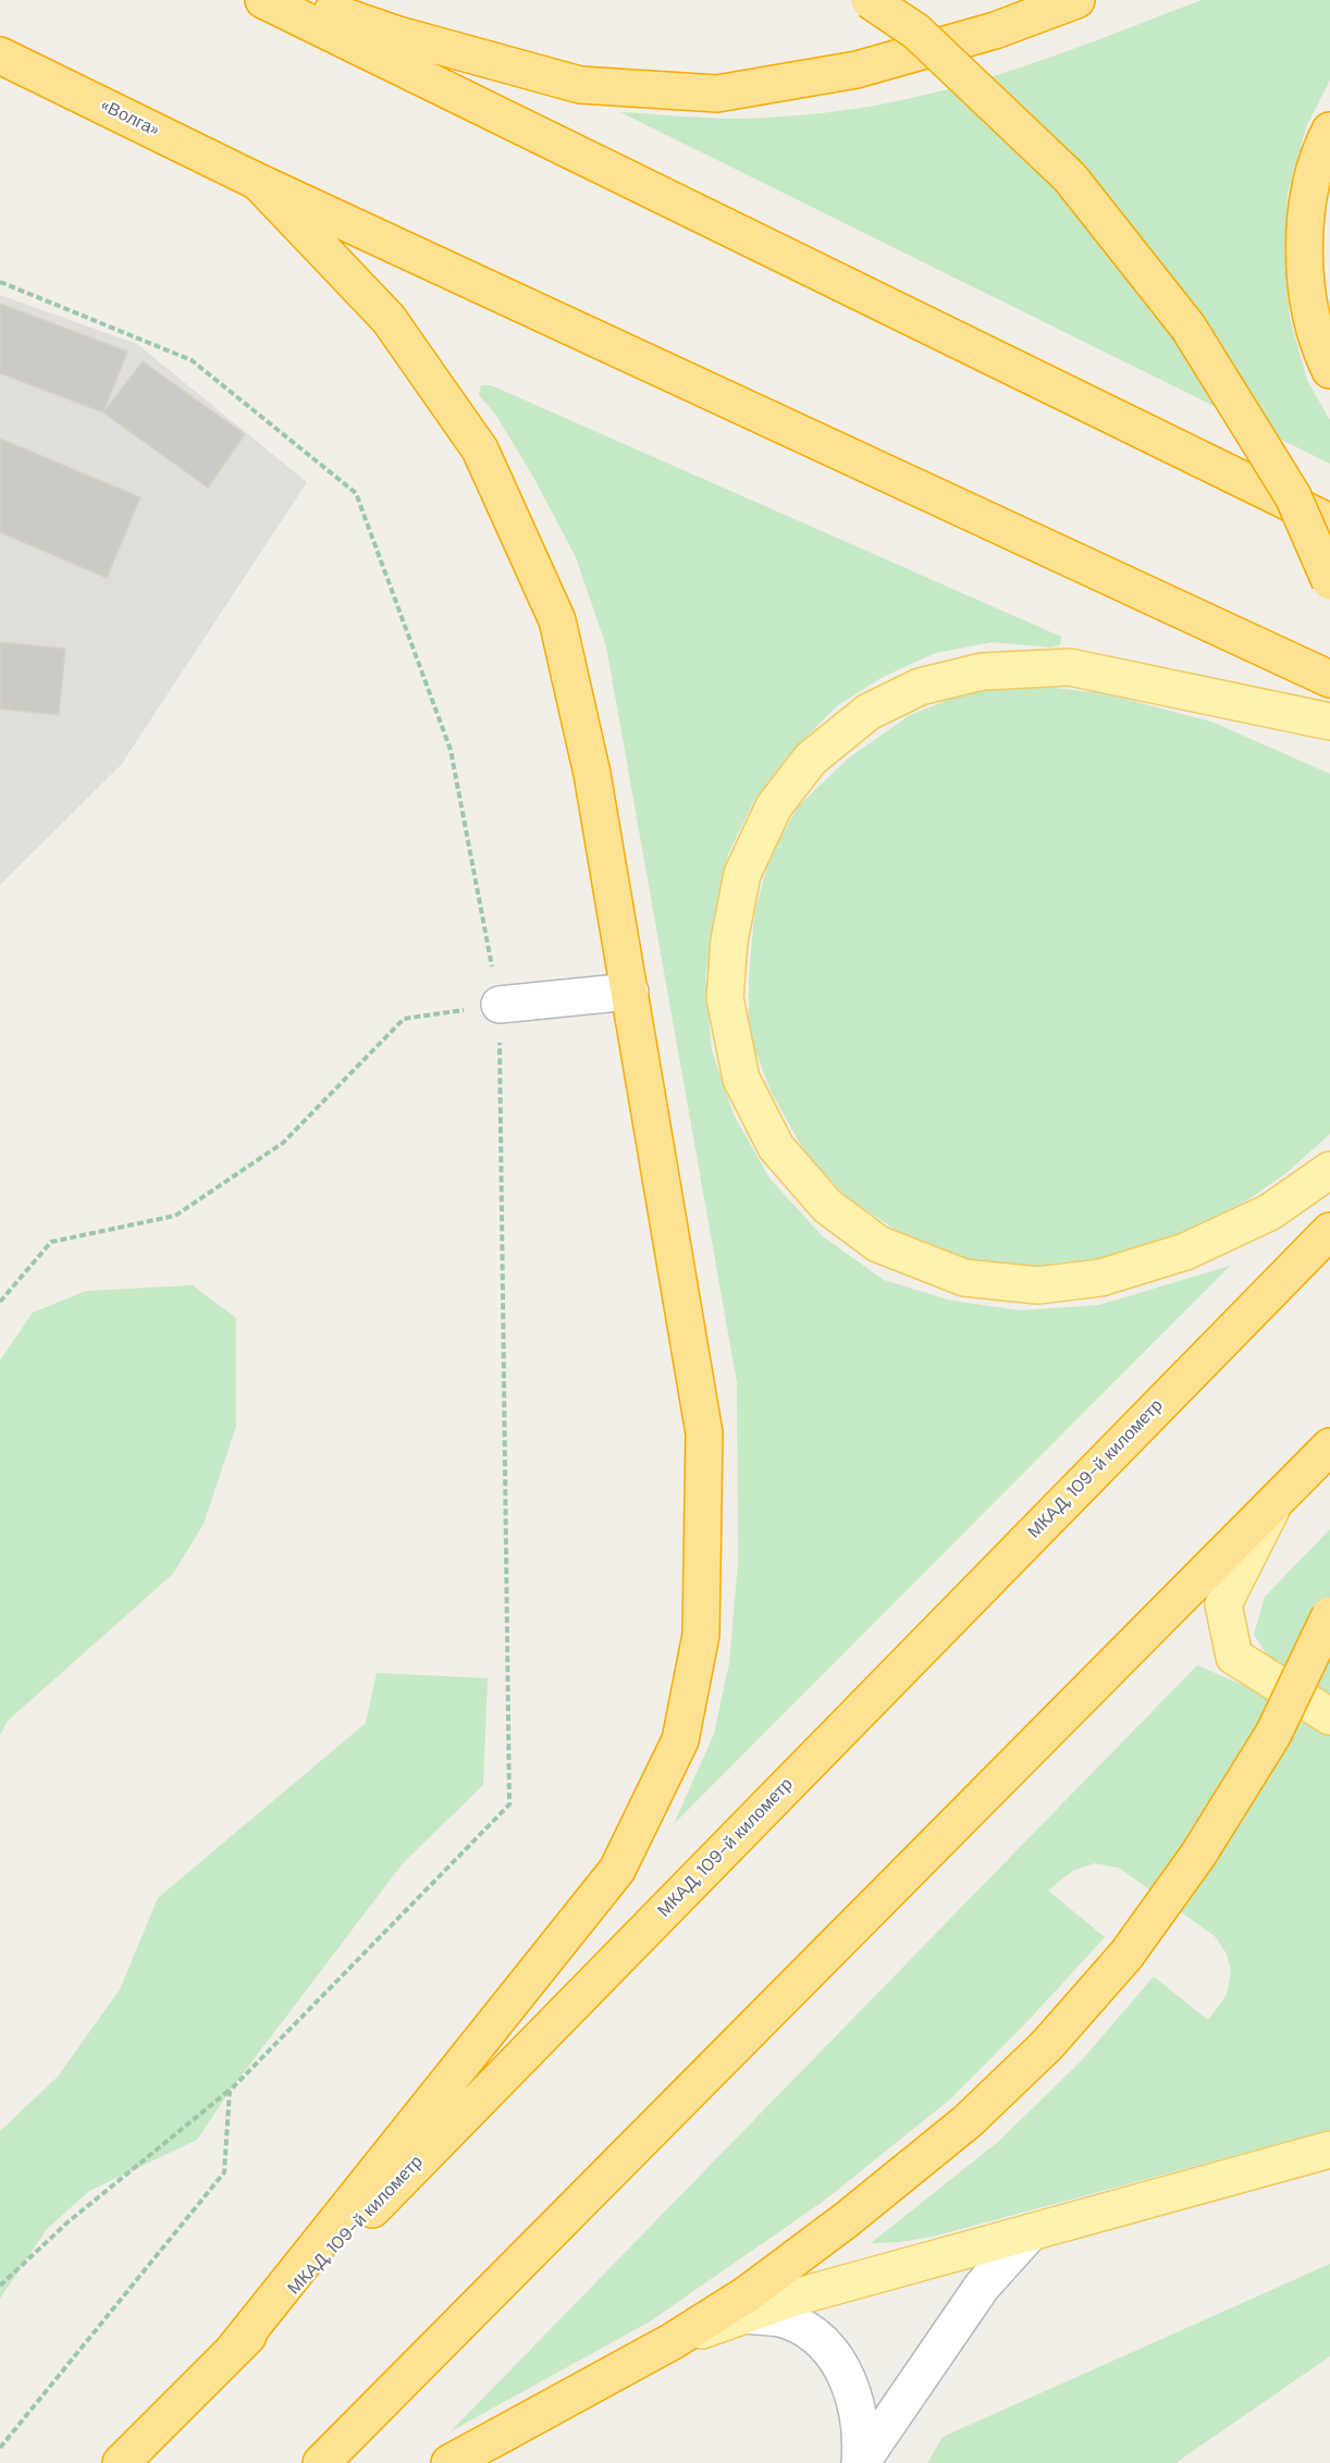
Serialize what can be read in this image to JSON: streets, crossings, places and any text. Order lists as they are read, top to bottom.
{
  "streets": {
    "highway": ["«Волга»", "МКАД, 109-й километр"]
  }
}
